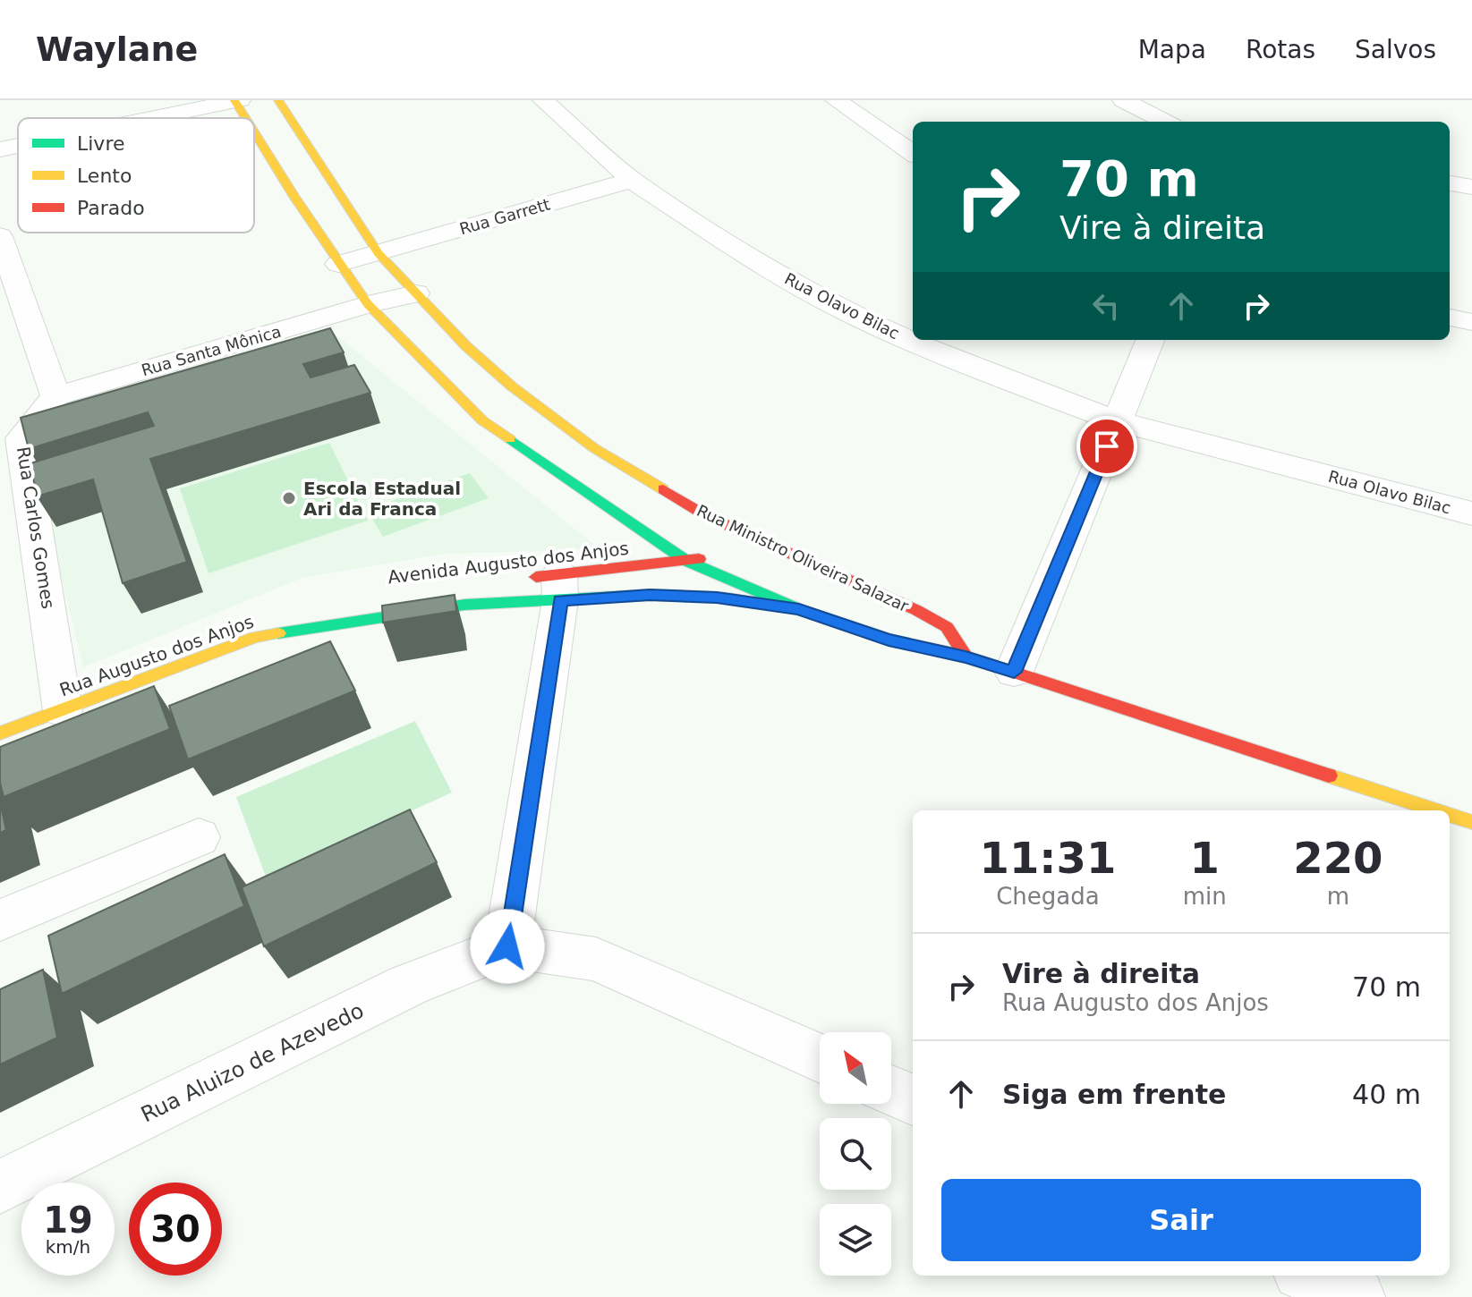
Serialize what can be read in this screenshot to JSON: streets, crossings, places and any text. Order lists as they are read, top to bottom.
{
  "streets": {
    "street": [
      "Rua Garrett",
      "Rua Olavo Bilac",
      "Rua Santa Mônica",
      "Rua Carlos Gomes",
      "Rua Ministro Oliveira Salazar",
      "Avenida Augusto dos Anjos",
      "Rua Augusto dos Anjos",
      "Rua Aluizo de Azevedo"
    ]
  },
  "crossings": [
    ["Rua Garrett", "Rua Olavo Bilac"],
    ["Rua Garrett", "Rua Ministro Oliveira Salazar"],
    ["Rua Santa Mônica", "Rua Carlos Gomes"],
    ["Rua Santa Mônica", "Rua Ministro Oliveira Salazar"],
    ["Rua Carlos Gomes", "Rua Augusto dos Anjos"],
    ["Rua Ministro Oliveira Salazar", "Avenida Augusto dos Anjos"],
    ["Rua Ministro Oliveira Salazar", "Rua Augusto dos Anjos"],
    ["Avenida Augusto dos Anjos", "Rua Augusto dos Anjos"]
  ],
  "places": ["Escola Estadual Ari da Franca"],
  "legend": ["Livre", "Lento", "Parado"],
  "north": "top left",
  "page": {
    "header": "Waylane",
    "nav": ["Mapa", "Rotas", "Salvos"],
    "turn": ["70 m", "Vire à direita"],
    "eta": [
      "11:31",
      "Chegada",
      "1",
      "min",
      "220",
      "m"
    ],
    "list": [
      {
        "name": "Vire à direita",
        "note": "Rua Augusto dos Anjos",
        "value": "70 m"
      },
      {
        "name": "Siga em frente",
        "value": "40 m"
      }
    ],
    "buttons": "Sair",
    "speed": "19 km/h",
    "limit": "30"
  }
}
